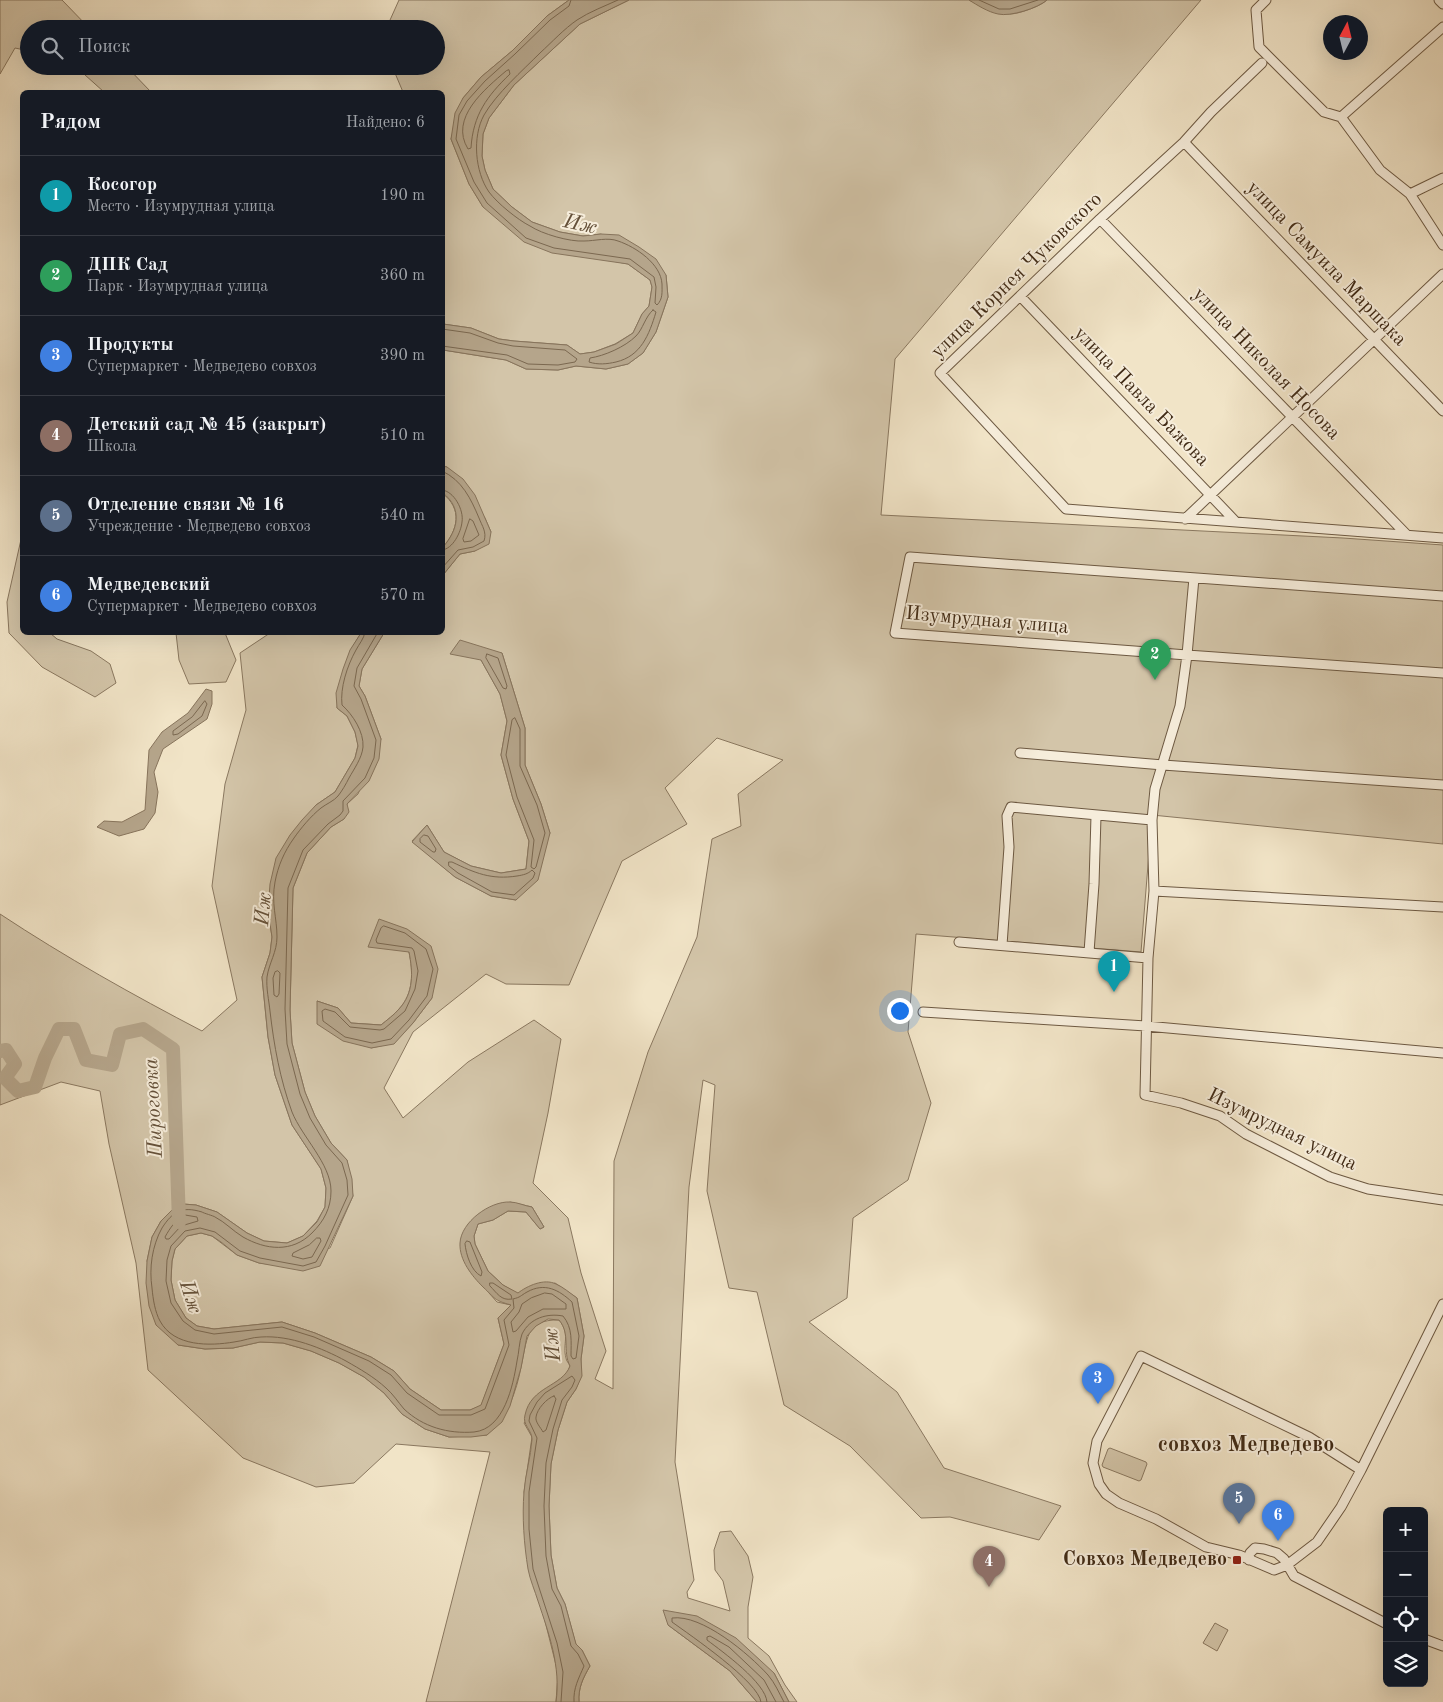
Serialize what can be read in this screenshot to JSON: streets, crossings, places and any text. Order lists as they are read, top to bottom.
{
  "streets": {
    "street": [
      "улица Самуила Маршака",
      "улица Корнея Чуковского",
      "улица Николая Носова",
      "улица Павла Бажова",
      "Изумрудная улица"
    ]
  },
  "crossings": [
    ["улица Самуила Маршака", "улица Корнея Чуковского"],
    ["улица Корнея Чуковского", "улица Николая Носова"],
    ["улица Корнея Чуковского", "улица Павла Бажова"]
  ],
  "districts": ["совхоз Медведево"],
  "water": ["Иж", "Пироговка"],
  "places": {
    "transit": ["Совхоз Медведево"]
  },
  "north": "top",
  "page": {
    "search": "Поиск",
    "heading": ["Рядом", "Найдено: 6"],
    "list": [
      {
        "mark": "1",
        "name": "Косогор",
        "note": "Место · Изумрудная улица",
        "value": "190 m"
      },
      {
        "mark": "2",
        "name": "ДПК Сад",
        "note": "Парк · Изумрудная улица",
        "value": "360 m"
      },
      {
        "mark": "3",
        "name": "Продукты",
        "note": "Супермаркет · Медведево совхоз",
        "value": "390 m"
      },
      {
        "mark": "4",
        "name": "Детский сад № 45 (закрыт)",
        "note": "Школа",
        "value": "510 m"
      },
      {
        "mark": "5",
        "name": "Отделение связи № 16",
        "note": "Учреждение · Медведево совхоз",
        "value": "540 m"
      },
      {
        "mark": "6",
        "name": "Медведевский",
        "note": "Супермаркет · Медведево совхоз",
        "value": "570 m"
      }
    ],
    "pins": [
      "2",
      "1",
      "3",
      "5",
      "6",
      "4"
    ],
    "map_buttons": ["+", "−"]
  }
}
